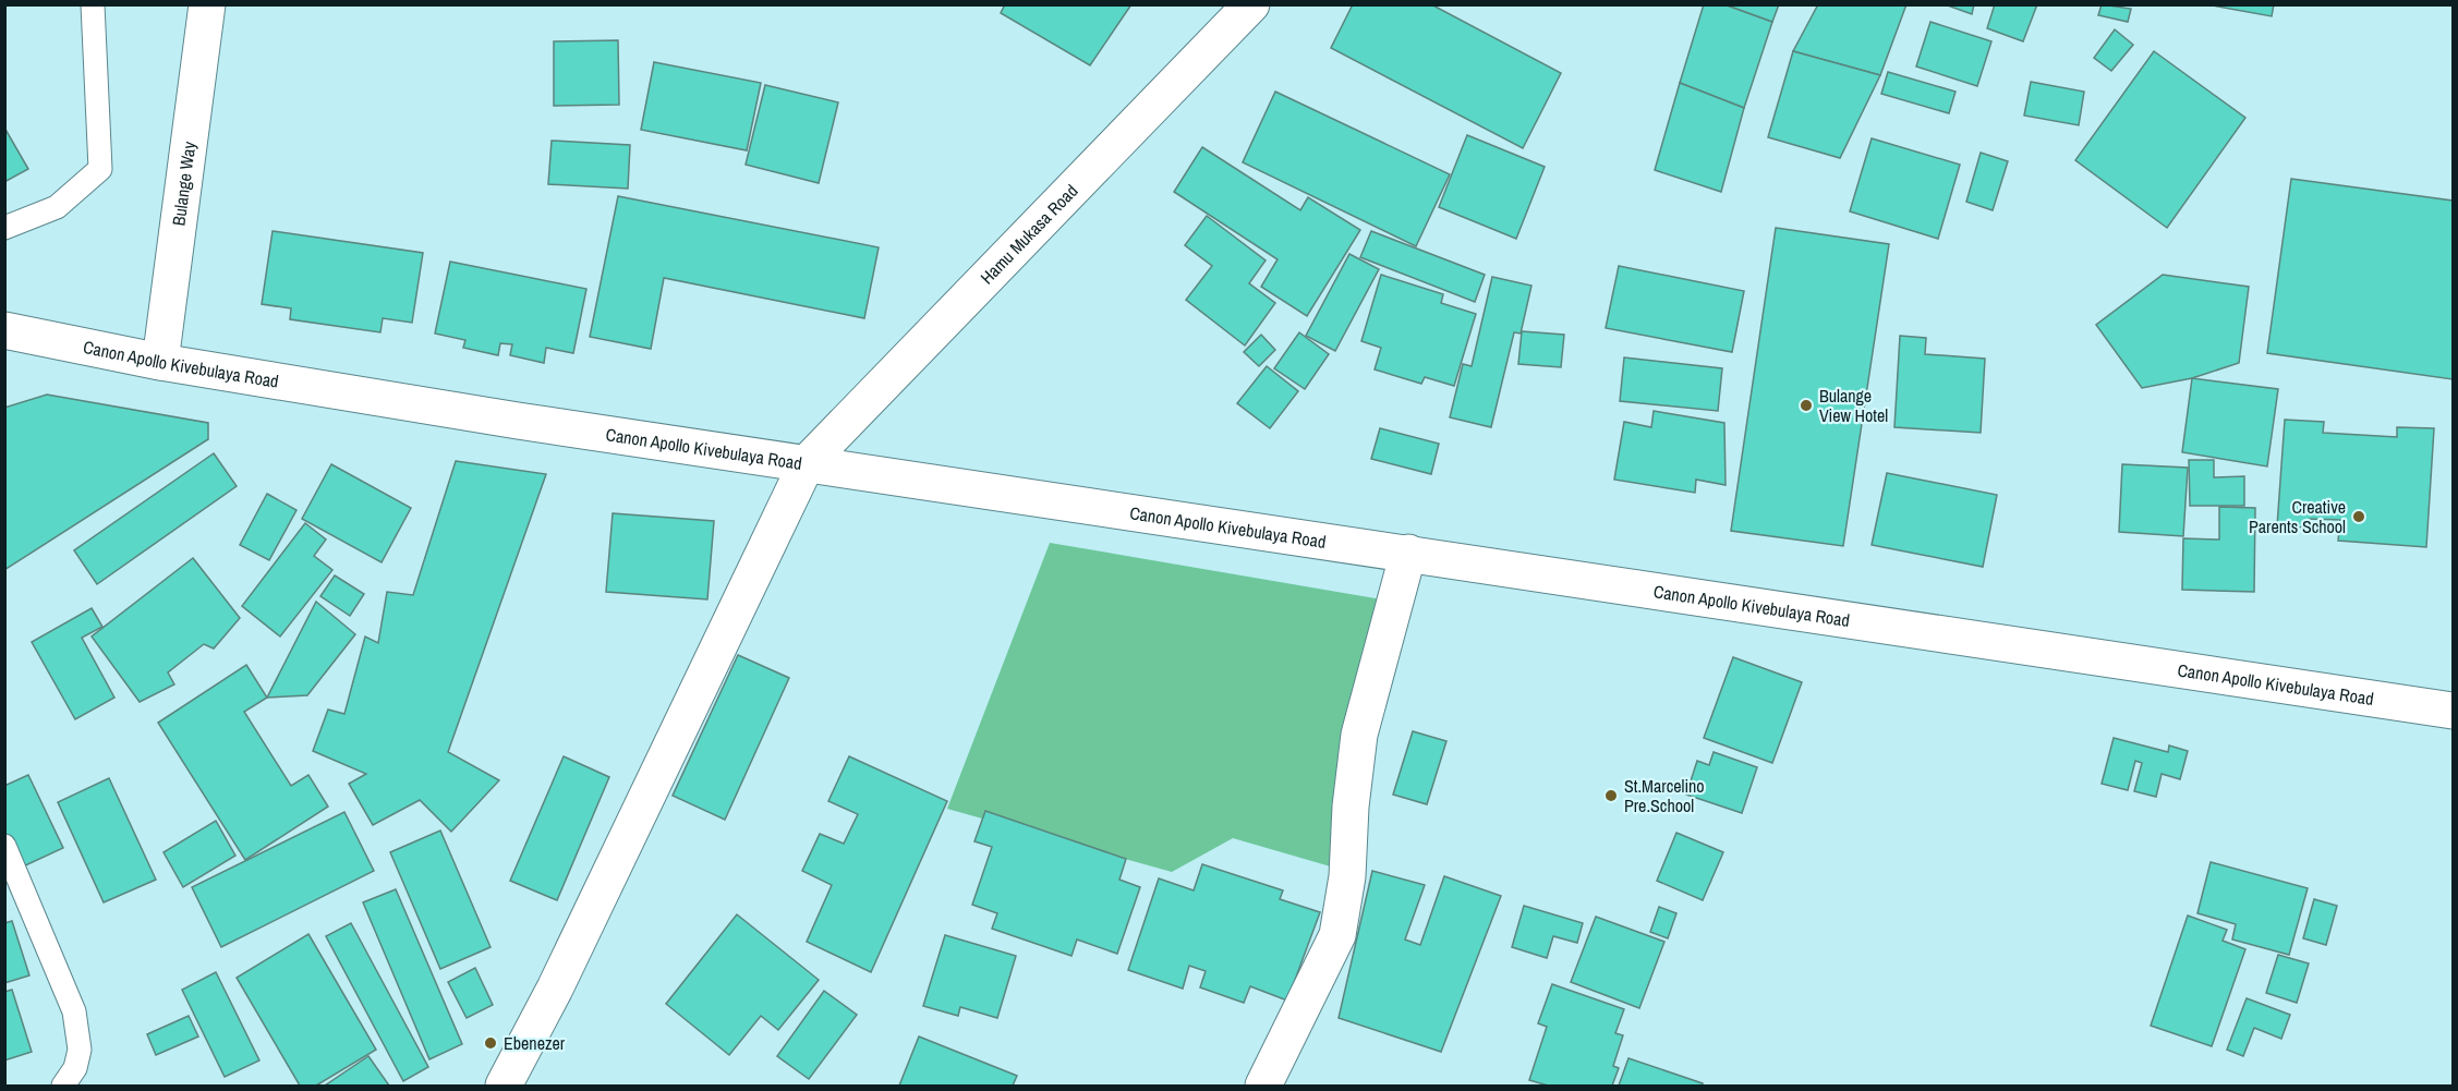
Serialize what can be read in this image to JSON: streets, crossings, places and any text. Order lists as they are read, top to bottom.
{
  "streets": {
    "main road": ["Bulange Way", "Hamu Mukasa Road", "Canon Apollo Kivebulaya Road"]
  },
  "crossings": [
    ["Bulange Way", "Canon Apollo Kivebulaya Road"],
    ["Hamu Mukasa Road", "Canon Apollo Kivebulaya Road"]
  ],
  "places": [
    "Bulange View Hotel",
    "Creative Parents School",
    "St.Marcelino Pre.School",
    "Ebenezer"
  ]
}
